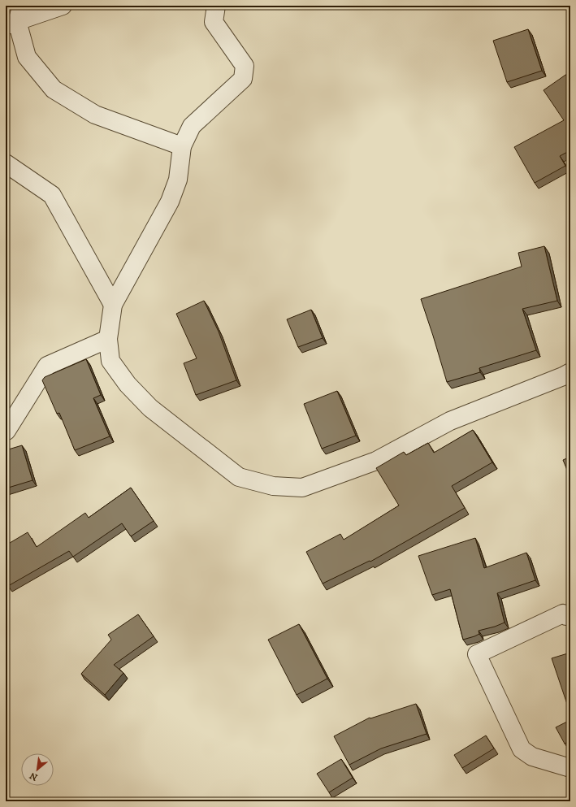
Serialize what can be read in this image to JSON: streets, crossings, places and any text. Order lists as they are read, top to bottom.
{
  "north": "bottom left"
}
